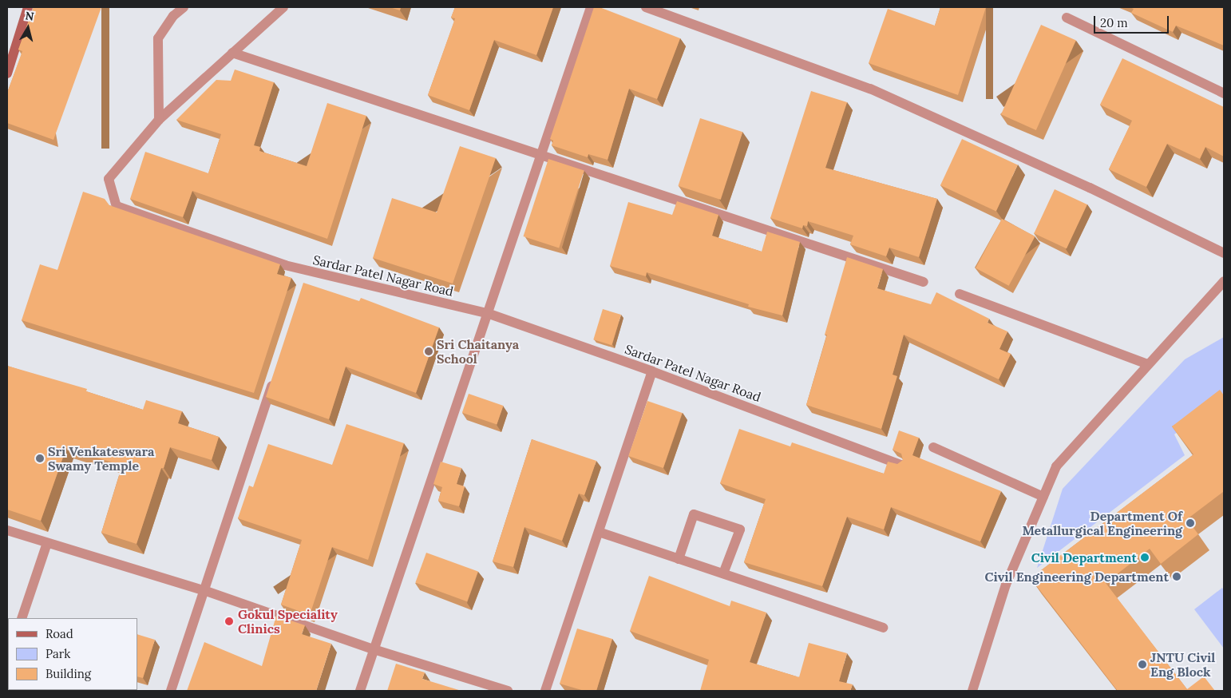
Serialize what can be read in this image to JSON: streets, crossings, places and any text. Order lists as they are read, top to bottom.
{
  "streets": {
    "street": ["Sardar Patel Nagar Road"]
  },
  "places": [
    "Sri Chaitanya School",
    "Sri Venkateswara Swamy Temple",
    "Department Of Metallurgical Engineering",
    "Civil Department",
    "Civil Engineering Department",
    "Gokul Speciality Clinics",
    "JNTU Civil Eng Block"
  ],
  "legend": ["Road", "Park", "Building"],
  "scale_bar": "20 m",
  "north": "top"
}
